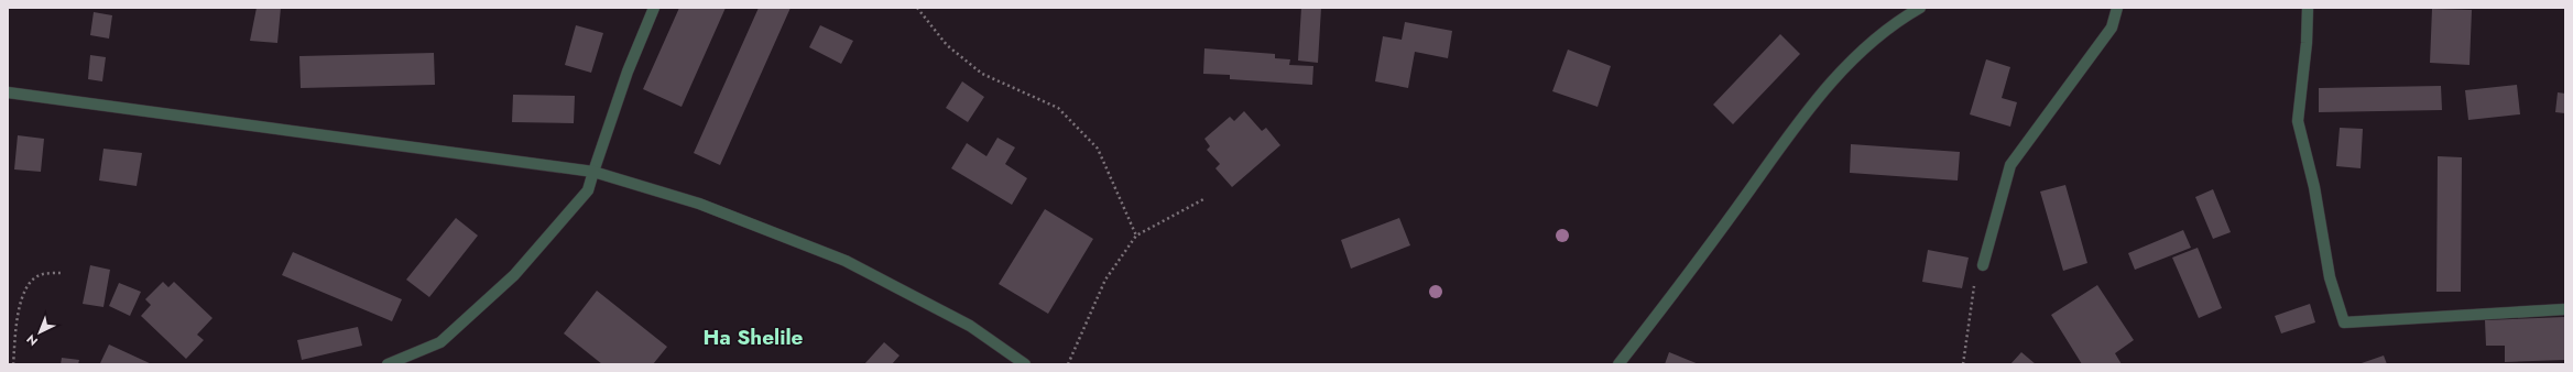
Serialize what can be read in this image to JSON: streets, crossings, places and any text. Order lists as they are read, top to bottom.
{
  "districts": ["Ha Shelile"],
  "north": "bottom left"
}
